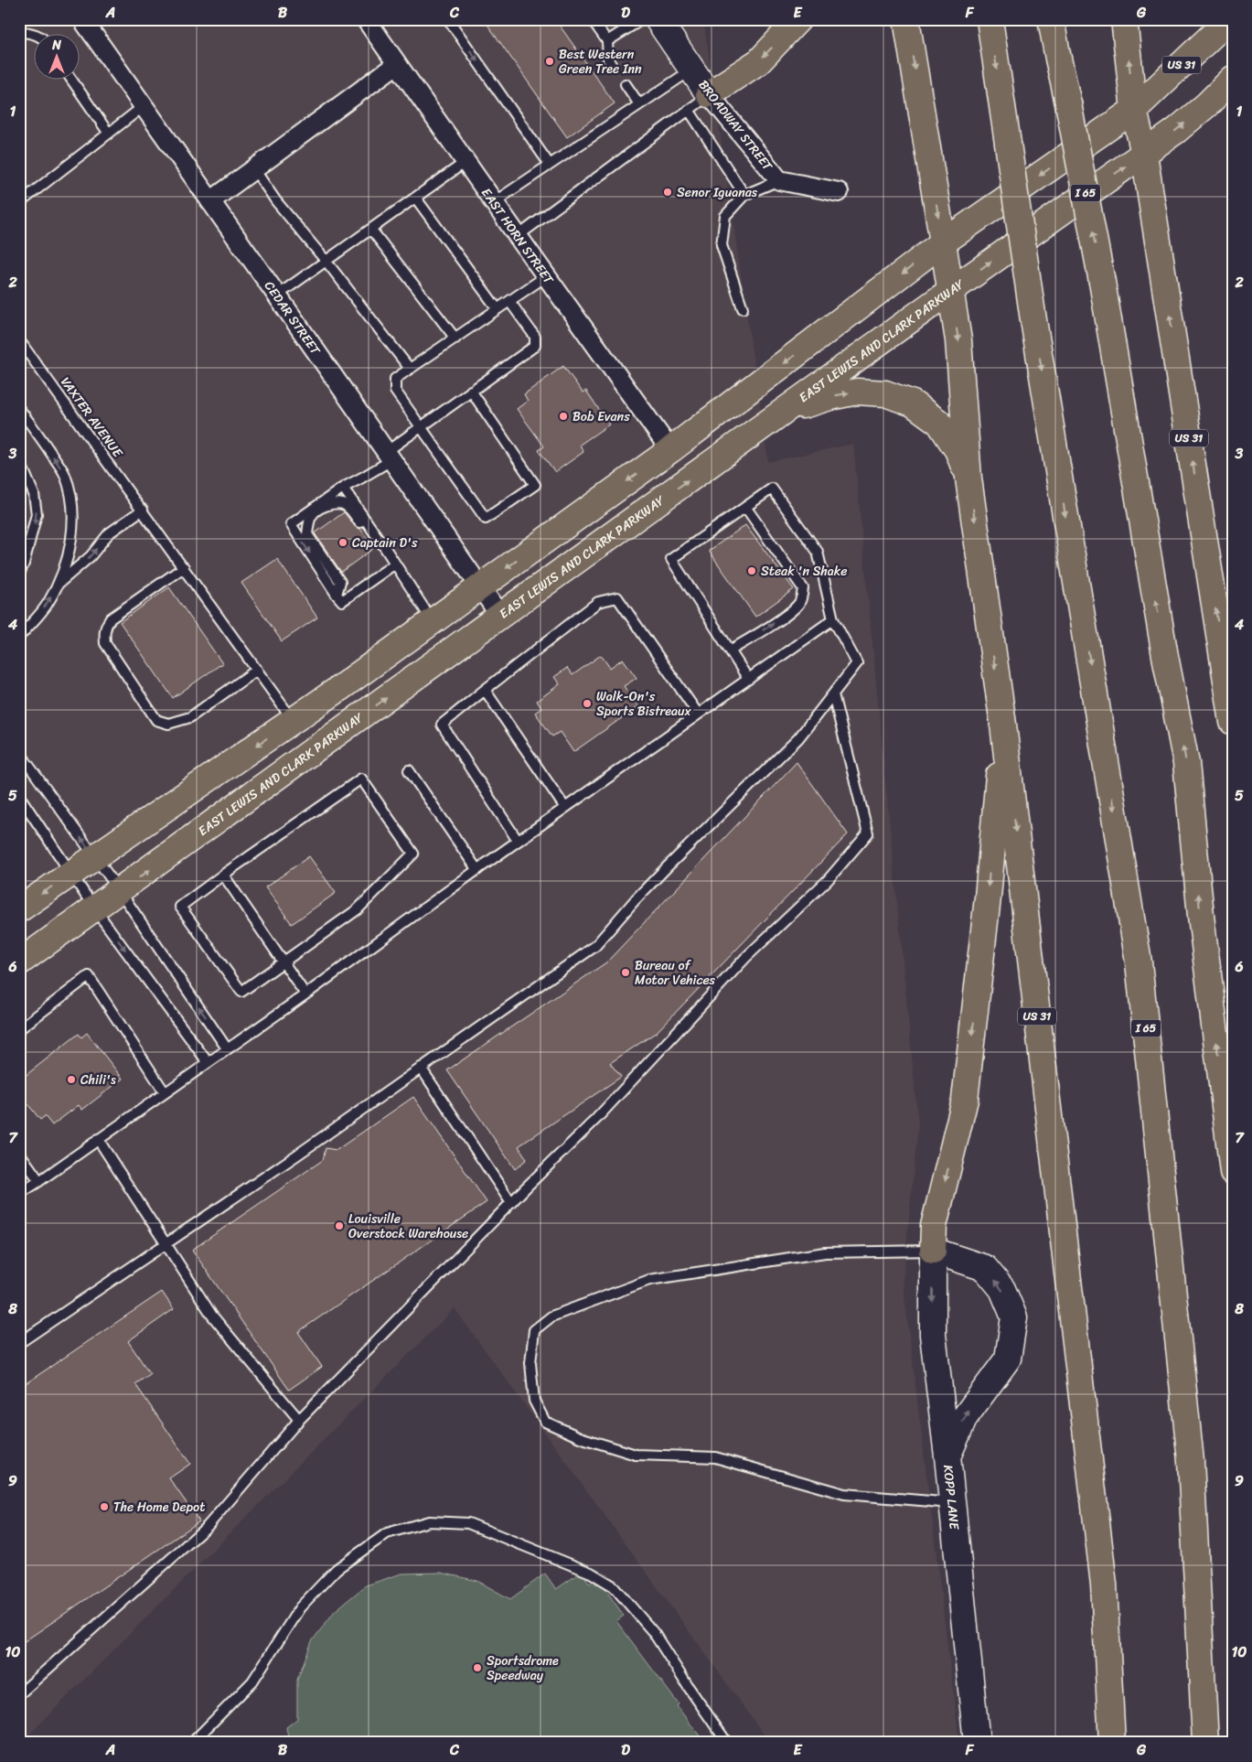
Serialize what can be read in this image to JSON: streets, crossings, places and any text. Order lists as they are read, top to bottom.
{
  "streets": {
    "main road": ["US 31", "I 65", "EAST LEWIS AND CLARK PARKWAY"],
    "street": [
      "BROADWAY STREET",
      "EAST HORN STREET",
      "CEDAR STREET",
      "KOPP LANE"
    ],
    "lane": ["VAXTER AVENUE"]
  },
  "crossings": [
    ["US 31", "EAST LEWIS AND CLARK PARKWAY"],
    ["CEDAR STREET", "EAST LEWIS AND CLARK PARKWAY"]
  ],
  "one_way": ["KOPP LANE"],
  "places": [
    "Best Western Green Tree Inn",
    "Senor Iguanas",
    "Bob Evans",
    "Captain D's",
    "Steak 'n Shake",
    "Walk-On's Sports Bistreaux",
    "Bureau of Motor Vehices",
    "Chili's",
    "Louisville Overstock Warehouse",
    "The Home Depot",
    "Sportsdrome Speedway"
  ],
  "north": "top",
  "grid": {
    "columns": [
      "A",
      "B",
      "C",
      "D",
      "E",
      "F",
      "G"
    ],
    "rows": [
      "1",
      "2",
      "3",
      "4",
      "5",
      "6",
      "7",
      "8",
      "9",
      "10"
    ]
  }
}
